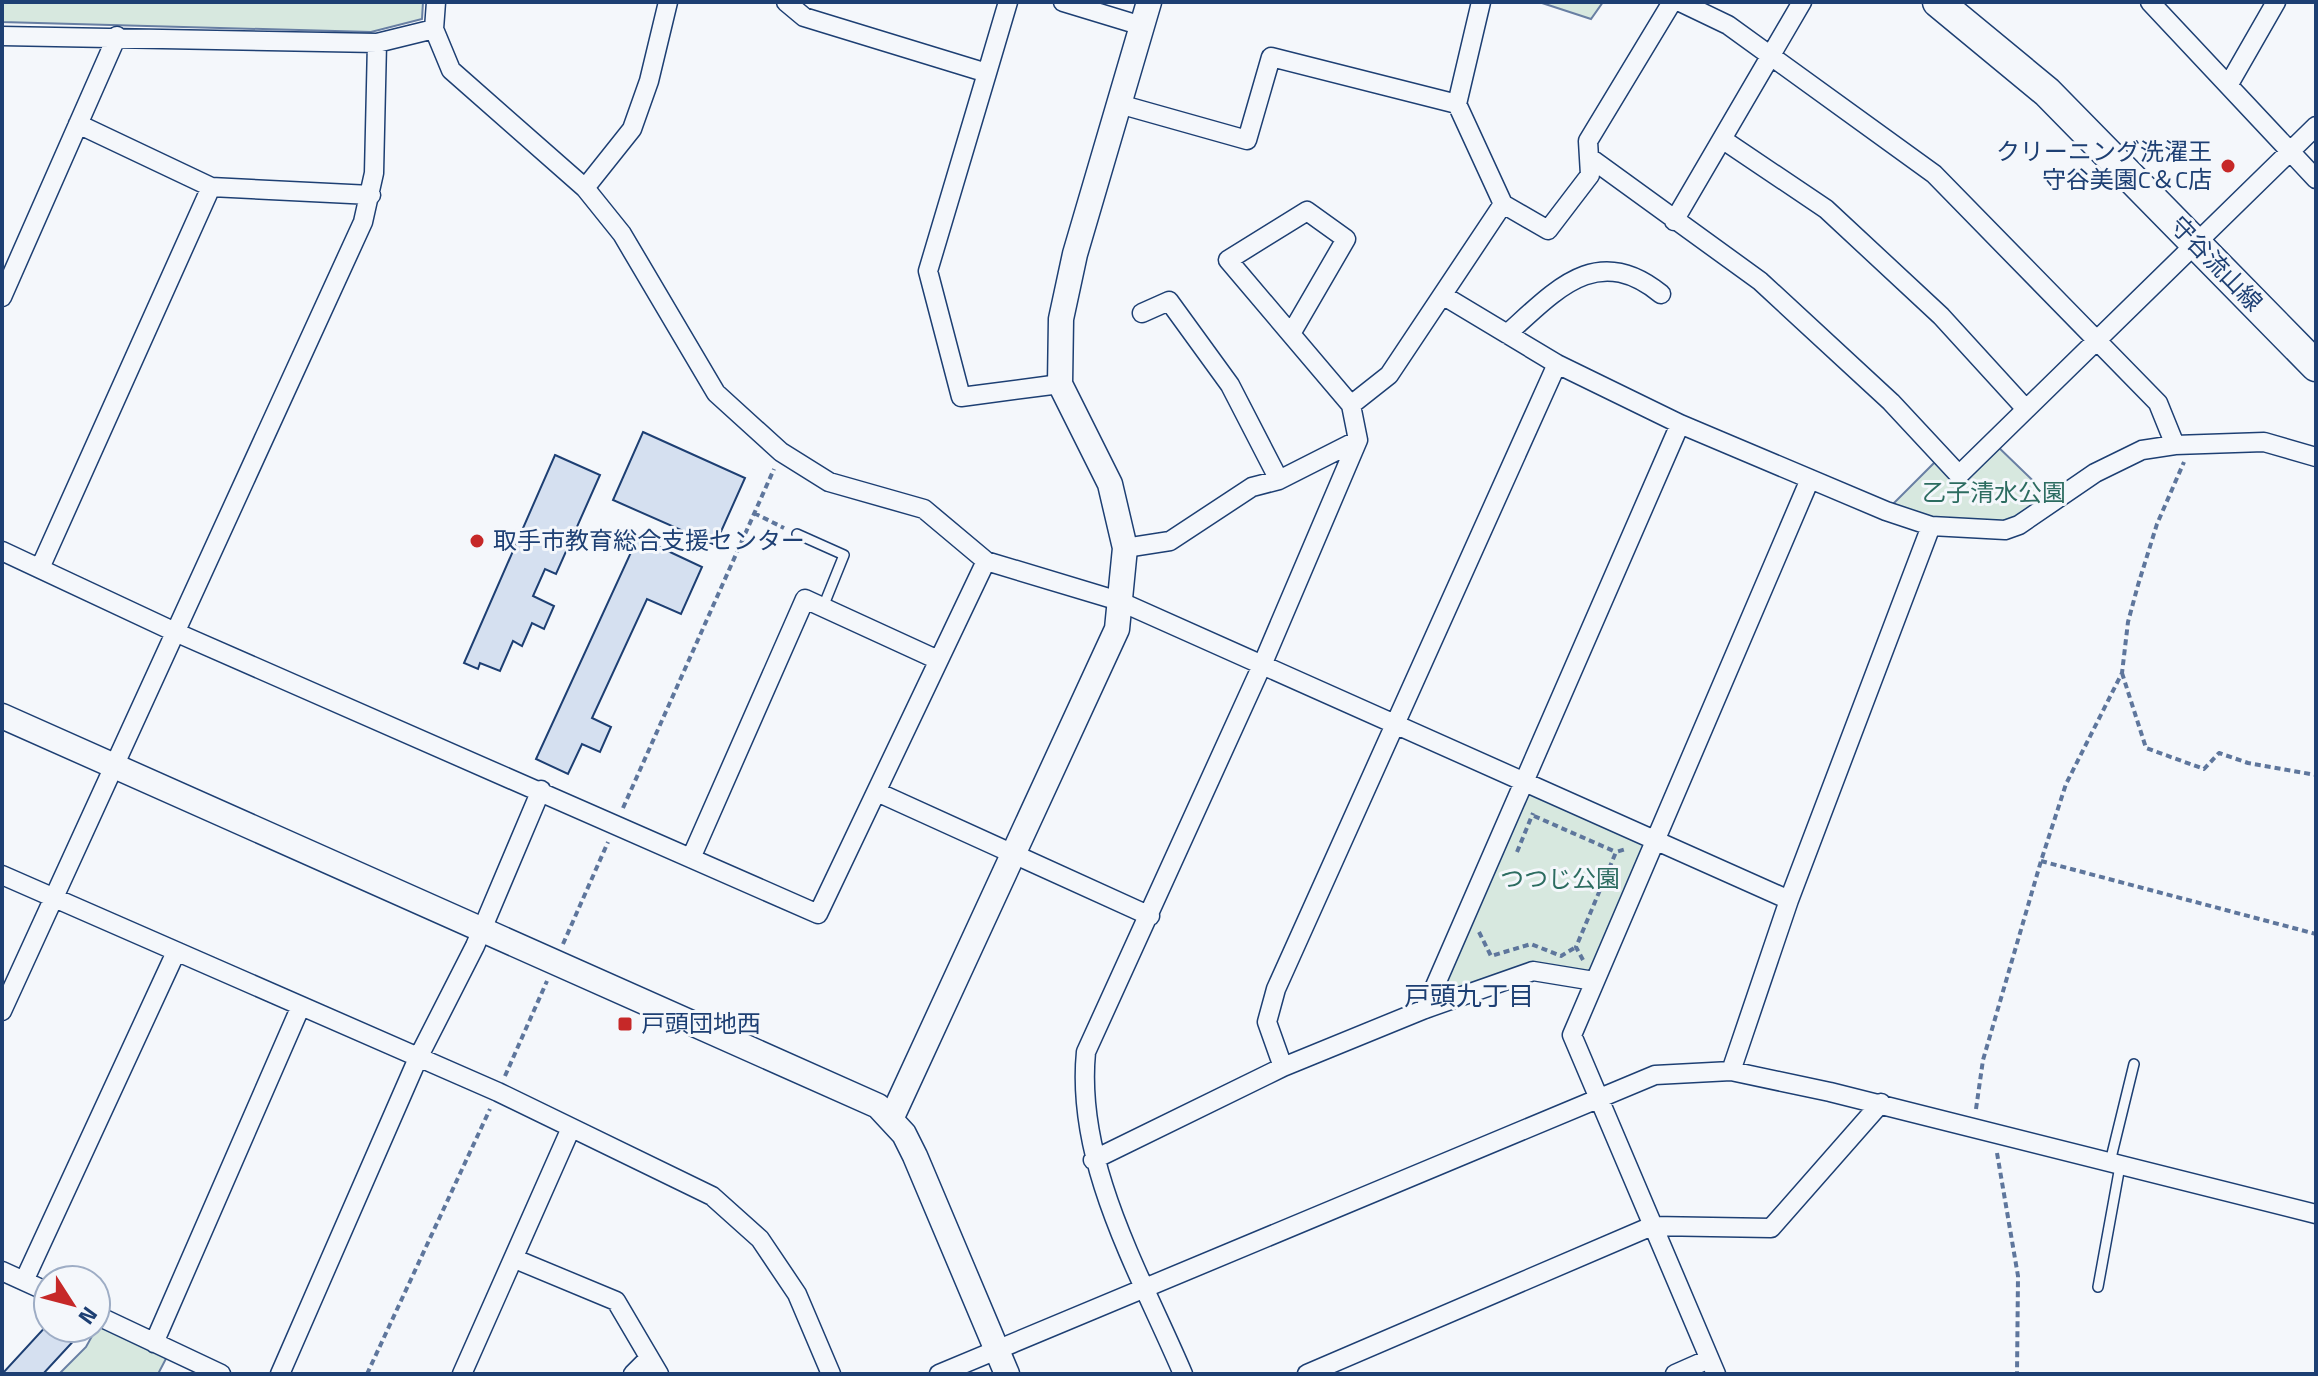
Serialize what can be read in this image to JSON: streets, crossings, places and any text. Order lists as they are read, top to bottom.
{
  "streets": {
    "main road": ["守谷流山線"]
  },
  "districts": ["戸頭九丁目"],
  "parks": ["乙子清水公園", "つつじ公園"],
  "places": {
    "other": ["クリーニング洗濯王 守谷美園C＆C店", "取手市教育総合支援センター"],
    "transit": ["戸頭団地西"]
  },
  "north": "bottom right"
}
